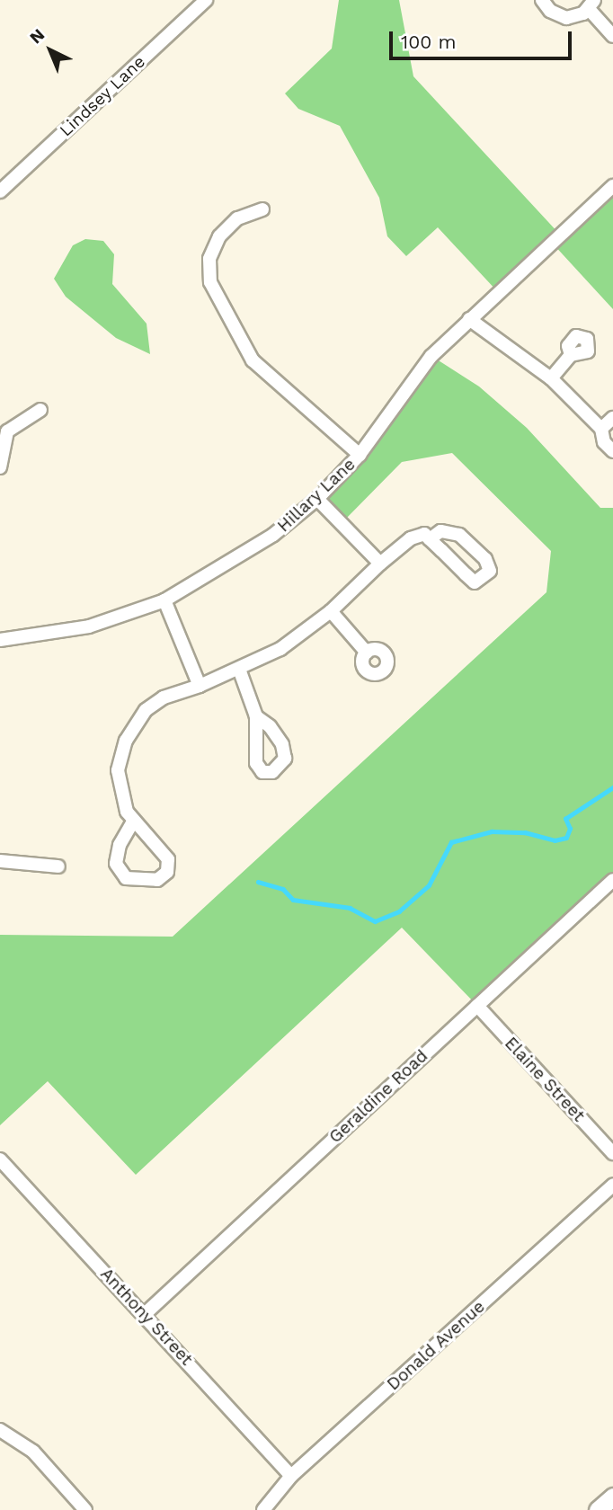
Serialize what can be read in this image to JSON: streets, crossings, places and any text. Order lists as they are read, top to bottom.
{
  "streets": {
    "street": [
      "Lindsey Lane",
      "Hillary Lane",
      "Elaine Street",
      "Geraldine Road",
      "Anthony Street",
      "Donald Avenue"
    ]
  },
  "crossings": [
    ["Elaine Street", "Geraldine Road"],
    ["Geraldine Road", "Anthony Street"],
    ["Anthony Street", "Donald Avenue"]
  ],
  "scale_bar": "100 m",
  "north": "top left"
}
